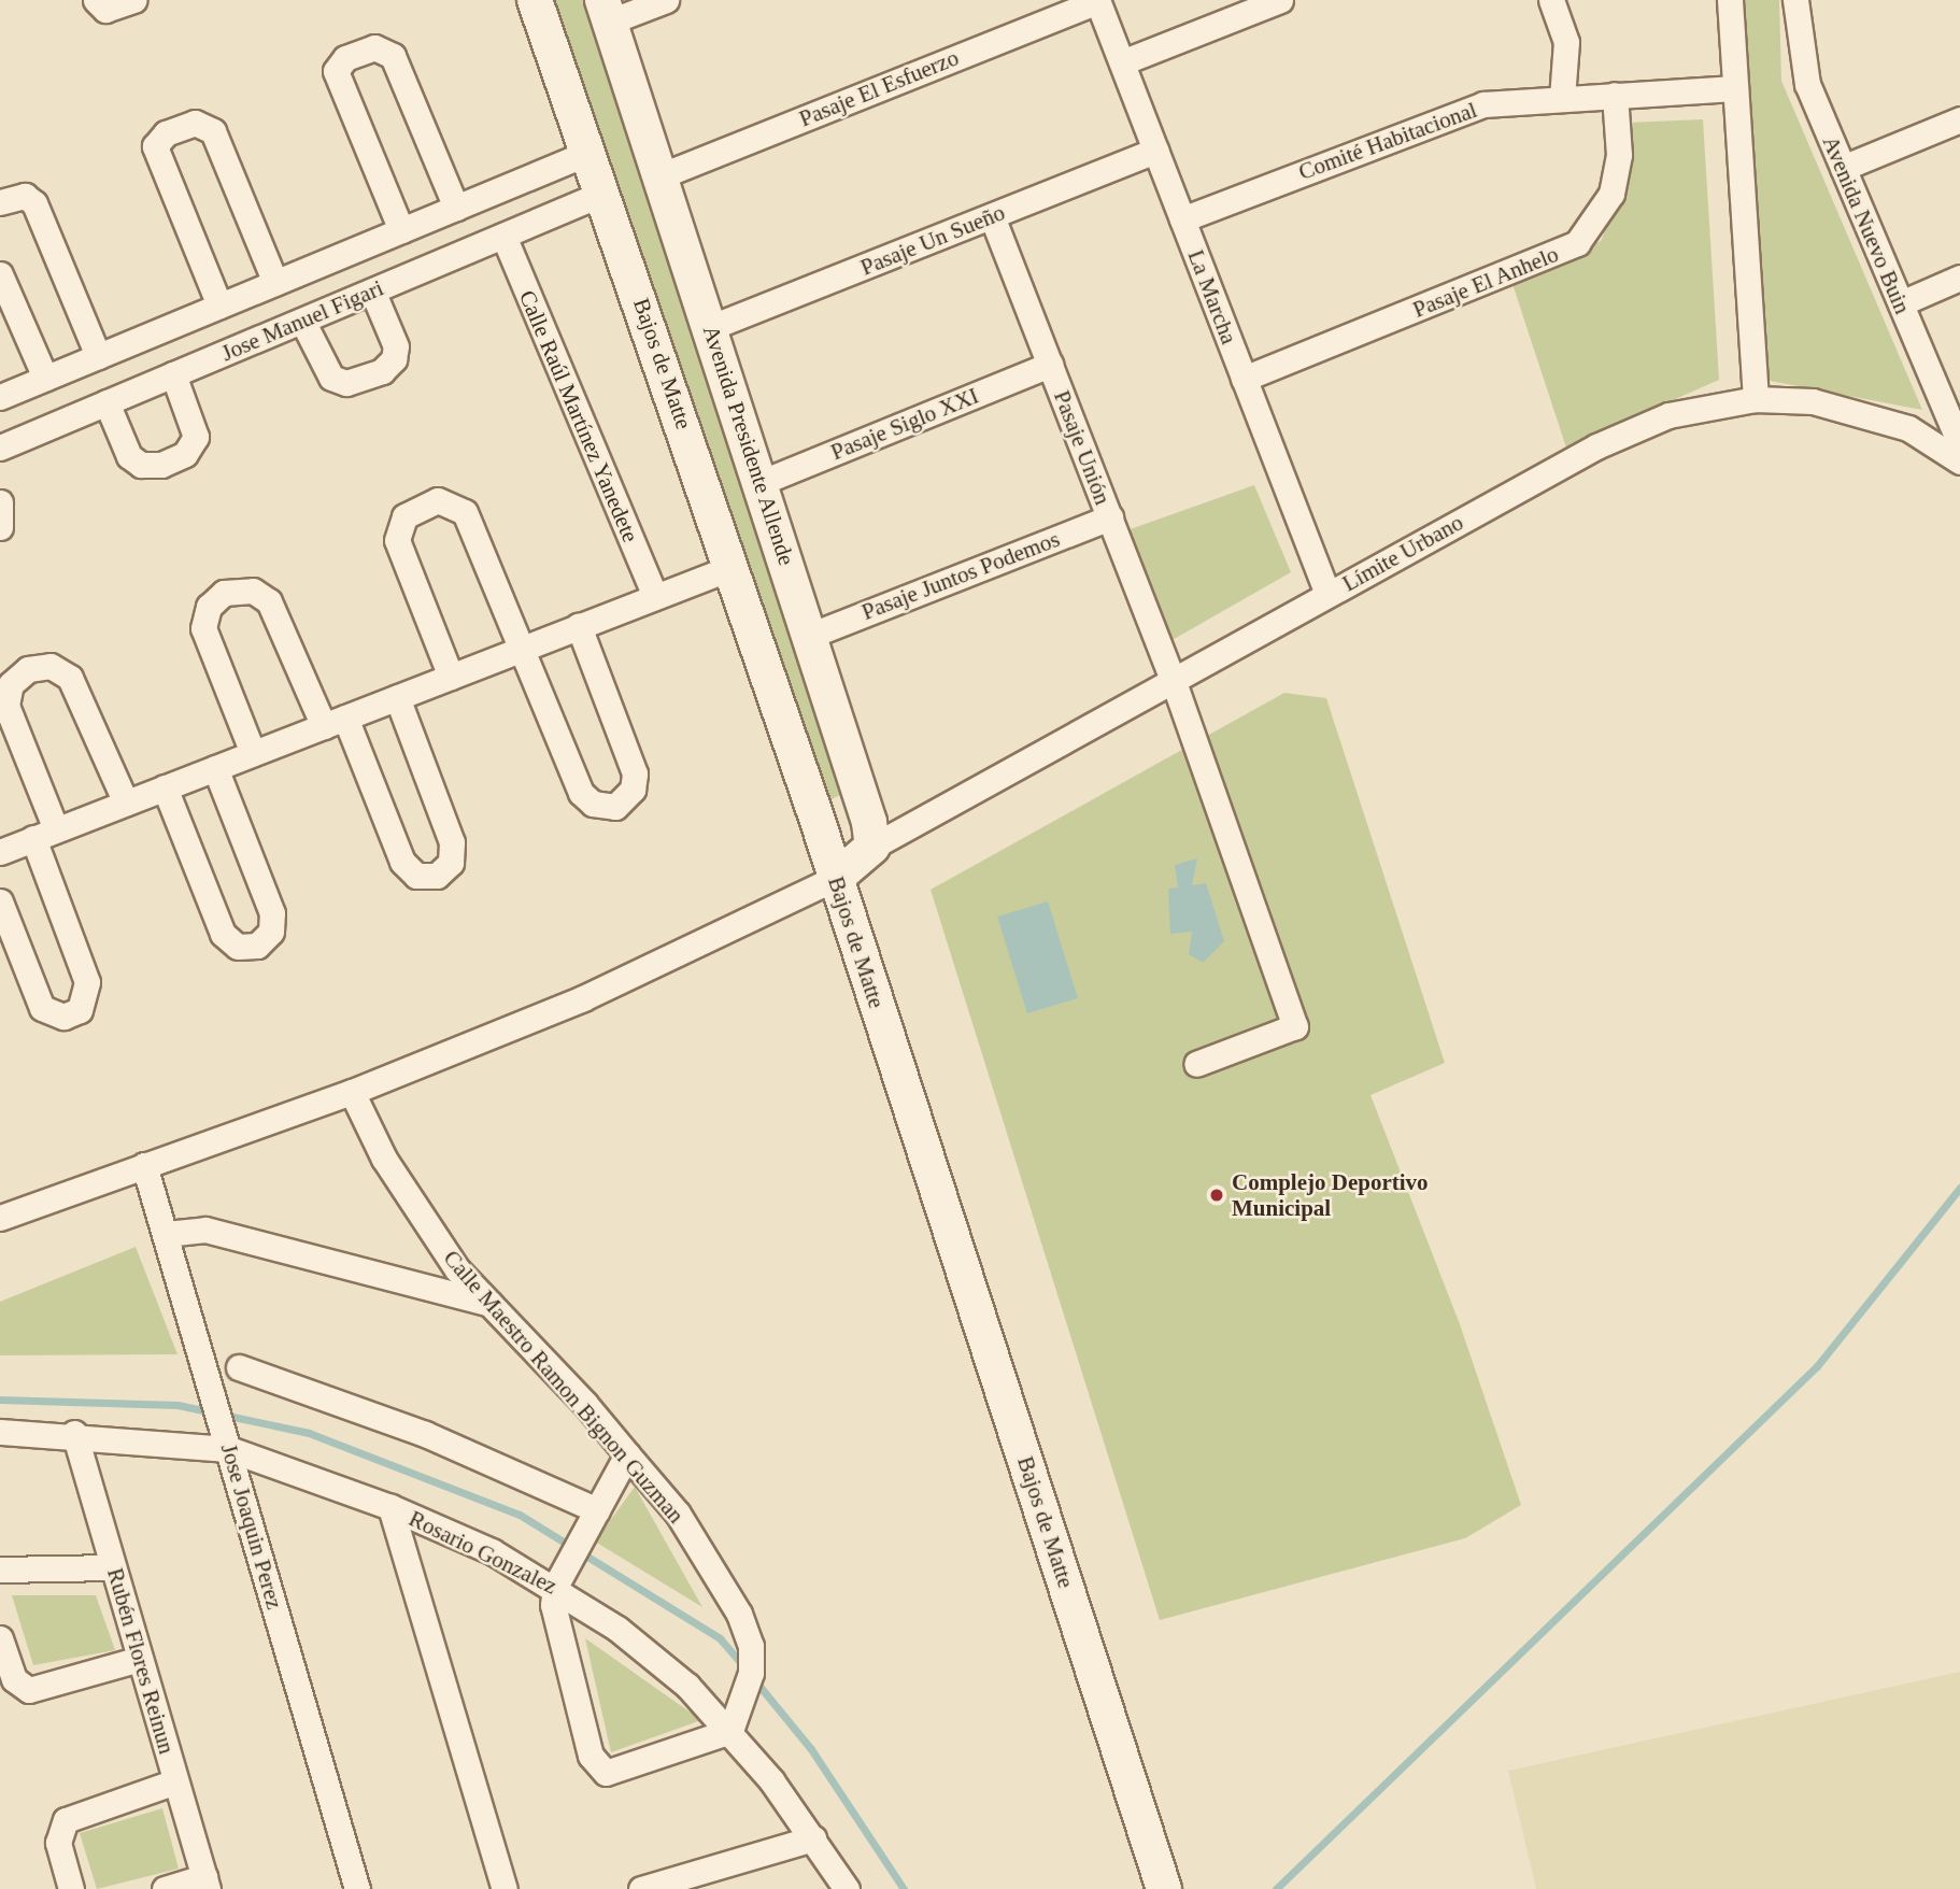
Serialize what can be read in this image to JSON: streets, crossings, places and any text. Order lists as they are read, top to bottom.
{
  "streets": {
    "main road": ["Bajos de Matte", "Avenida Presidente Allende"],
    "street": [
      "Pasaje El Esfuerzo",
      "Comité Habitacional",
      "Avenida Nuevo Buin",
      "Pasaje Un Sueño",
      "Pasaje El Anhelo",
      "La Marcha",
      "Jose Manuel Figari",
      "Calle Raúl Martínez Yanedete",
      "Pasaje Siglo XXI",
      "Pasaje Unión",
      "Límite Urbano",
      "Pasaje Juntos Podemos",
      "Calle Maestro Ramon Bignon Guzman",
      "Jose Joaquin Perez",
      "Rosario Gonzalez",
      "Rubén Flores Reinun"
    ]
  },
  "crossings": [
    ["Pasaje El Esfuerzo", "La Marcha"],
    ["Pasaje El Esfuerzo", "Avenida Presidente Allende"],
    ["Comité Habitacional", "Pasaje El Anhelo"],
    ["Comité Habitacional", "La Marcha"],
    ["Pasaje Un Sueño", "La Marcha"],
    ["Pasaje Un Sueño", "Avenida Presidente Allende"],
    ["Pasaje Un Sueño", "Pasaje Unión"],
    ["Pasaje El Anhelo", "La Marcha"],
    ["La Marcha", "Límite Urbano"],
    ["Jose Manuel Figari", "Bajos de Matte"],
    ["Jose Manuel Figari", "Calle Raúl Martínez Yanedete"],
    ["Pasaje Siglo XXI", "Avenida Presidente Allende"],
    ["Pasaje Siglo XXI", "Pasaje Unión"],
    ["Avenida Presidente Allende", "Límite Urbano"],
    ["Avenida Presidente Allende", "Pasaje Juntos Podemos"],
    ["Pasaje Unión", "Límite Urbano"],
    ["Pasaje Unión", "Pasaje Juntos Podemos"],
    ["Calle Maestro Ramon Bignon Guzman", "Rosario Gonzalez"],
    ["Jose Joaquin Perez", "Rosario Gonzalez"],
    ["Rosario Gonzalez", "Rubén Flores Reinun"]
  ],
  "places": ["Complejo Deportivo Municipal"]
}
